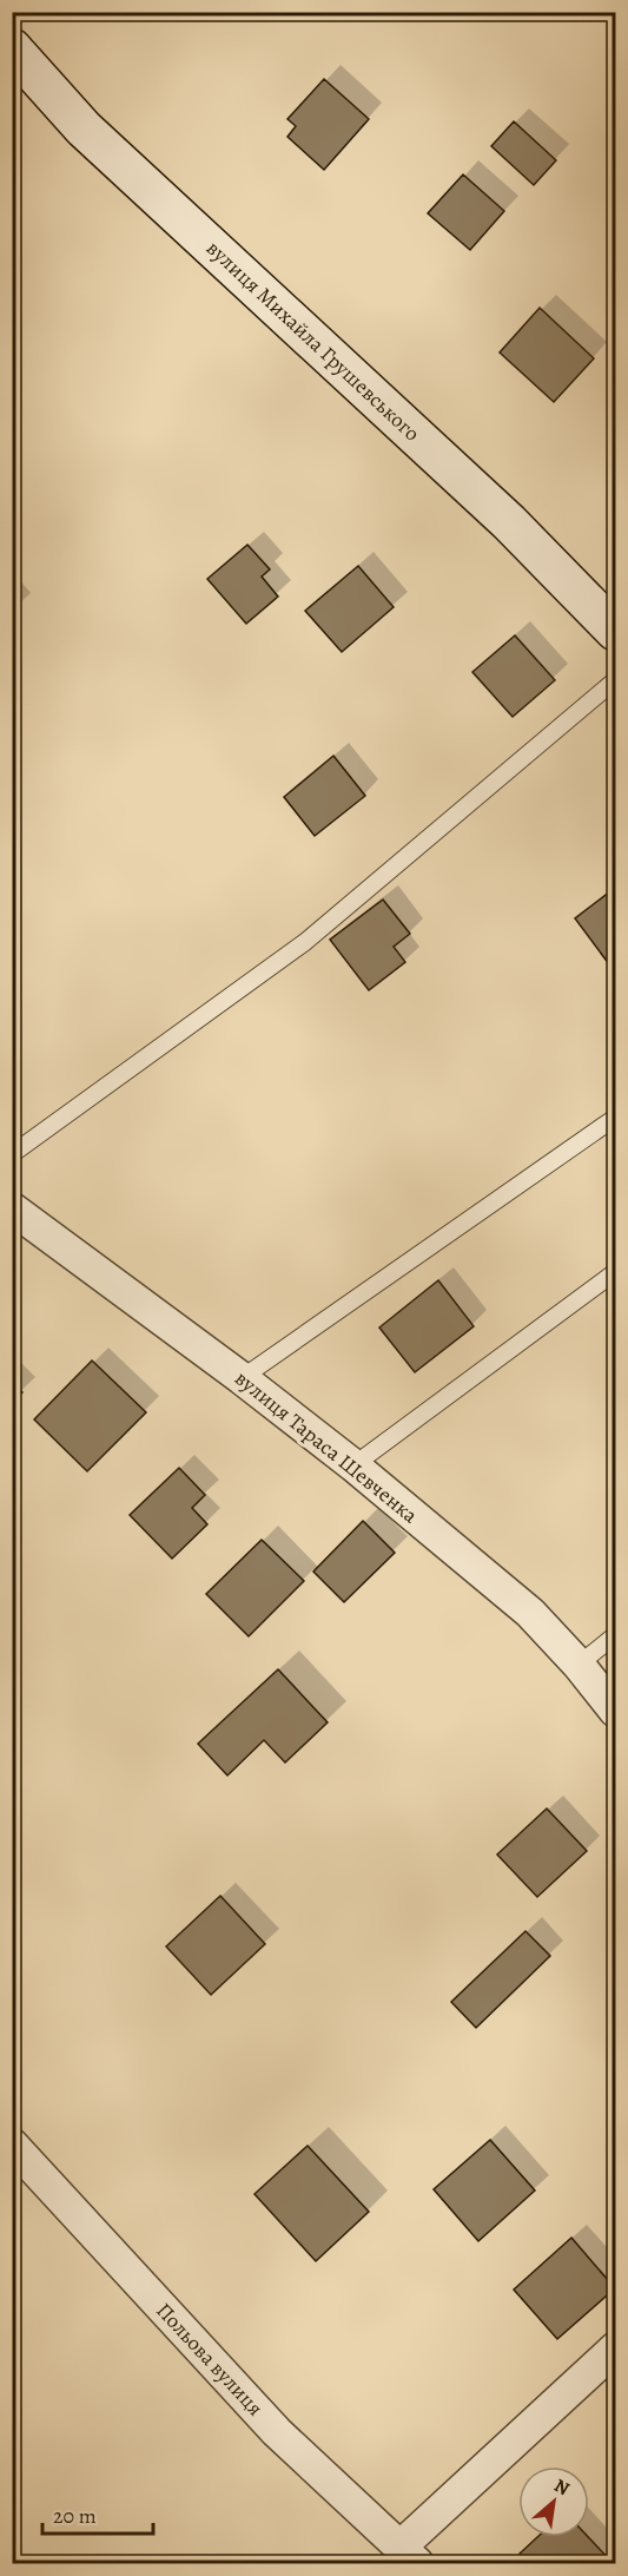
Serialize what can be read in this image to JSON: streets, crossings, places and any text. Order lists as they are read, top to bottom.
{
  "streets": {
    "street": ["вулиця Михайла Грушевського", "вулиця Тараса Шевченка", "Польова вулиця"]
  },
  "scale_bar": "20 m",
  "north": "top right"
}
